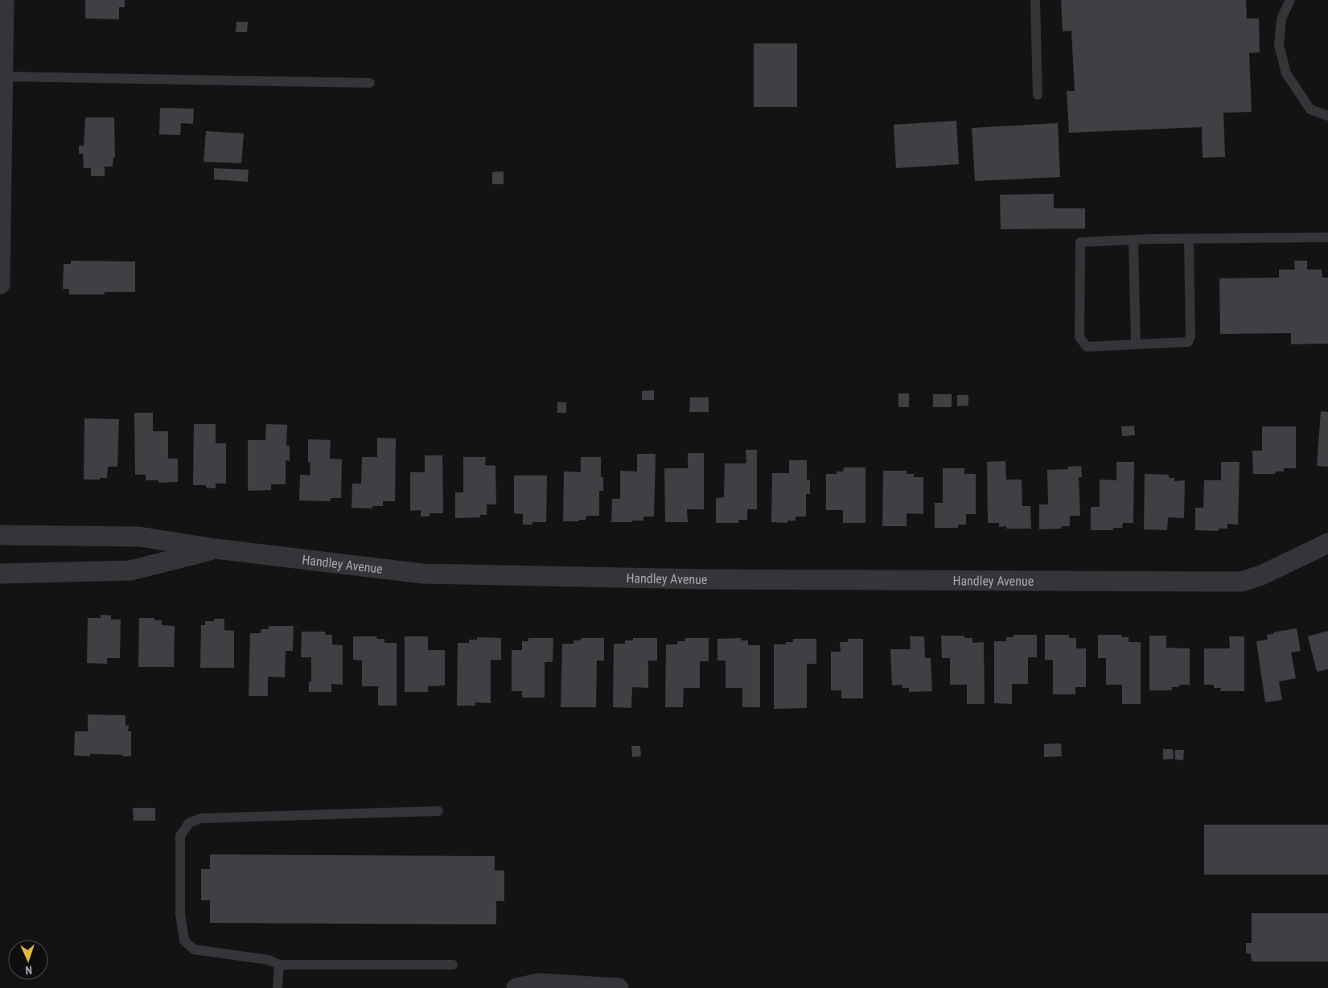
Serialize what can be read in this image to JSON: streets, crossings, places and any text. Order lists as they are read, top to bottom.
{
  "streets": {
    "street": ["Handley Avenue"]
  },
  "north": "bottom"
}
